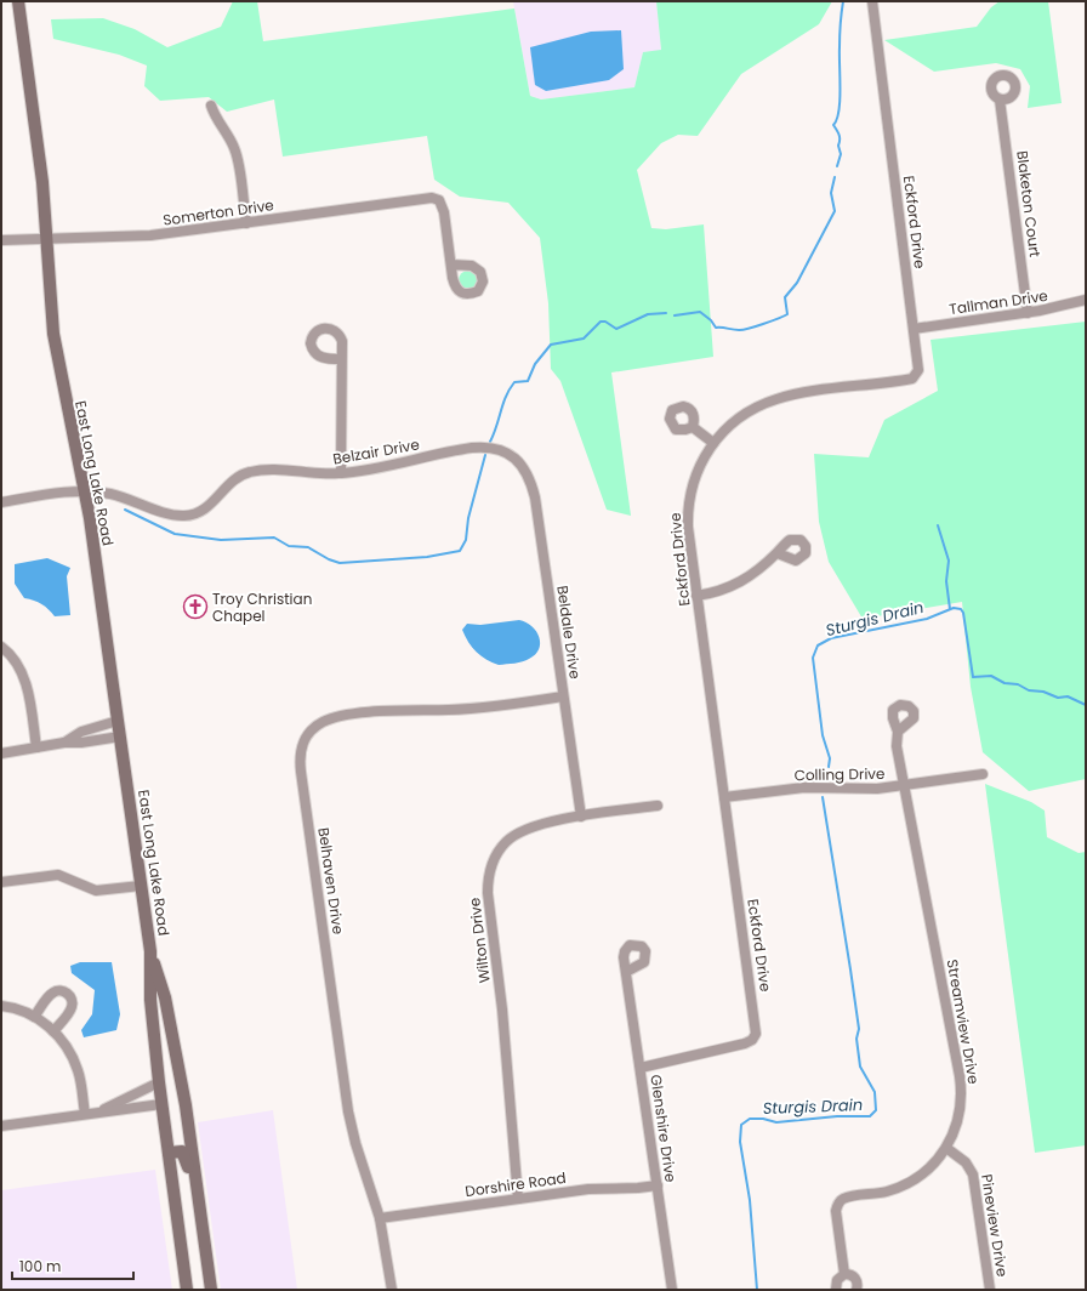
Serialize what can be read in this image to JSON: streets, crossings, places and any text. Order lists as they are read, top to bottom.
{
  "streets": {
    "main road": ["East Long Lake Road"],
    "street": [
      "Blaketon Court",
      "Somerton Drive",
      "Eckford Drive",
      "Tallman Drive",
      "Belzair Drive",
      "Beldale Drive",
      "Colling Drive",
      "Belhaven Drive",
      "Wilton Drive",
      "Streamview Drive",
      "Glenshire Drive",
      "Dorshire Road",
      "Pineview Drive"
    ]
  },
  "crossings": [
    ["Blaketon Court", "Tallman Drive"],
    ["Somerton Drive", "East Long Lake Road"],
    ["Eckford Drive", "Tallman Drive"],
    ["Eckford Drive", "Colling Drive"],
    ["Eckford Drive", "Glenshire Drive"],
    ["Belzair Drive", "East Long Lake Road"],
    ["Belzair Drive", "Beldale Drive"],
    ["Beldale Drive", "Belhaven Drive"],
    ["Beldale Drive", "Wilton Drive"],
    ["Colling Drive", "Streamview Drive"],
    ["Belhaven Drive", "Dorshire Road"],
    ["Wilton Drive", "Dorshire Road"],
    ["Streamview Drive", "Pineview Drive"],
    ["Glenshire Drive", "Dorshire Road"]
  ],
  "water": ["Sturgis Drain"],
  "places": {
    "church": ["Troy Christian Chapel"]
  },
  "scale_bar": "100 m"
}
